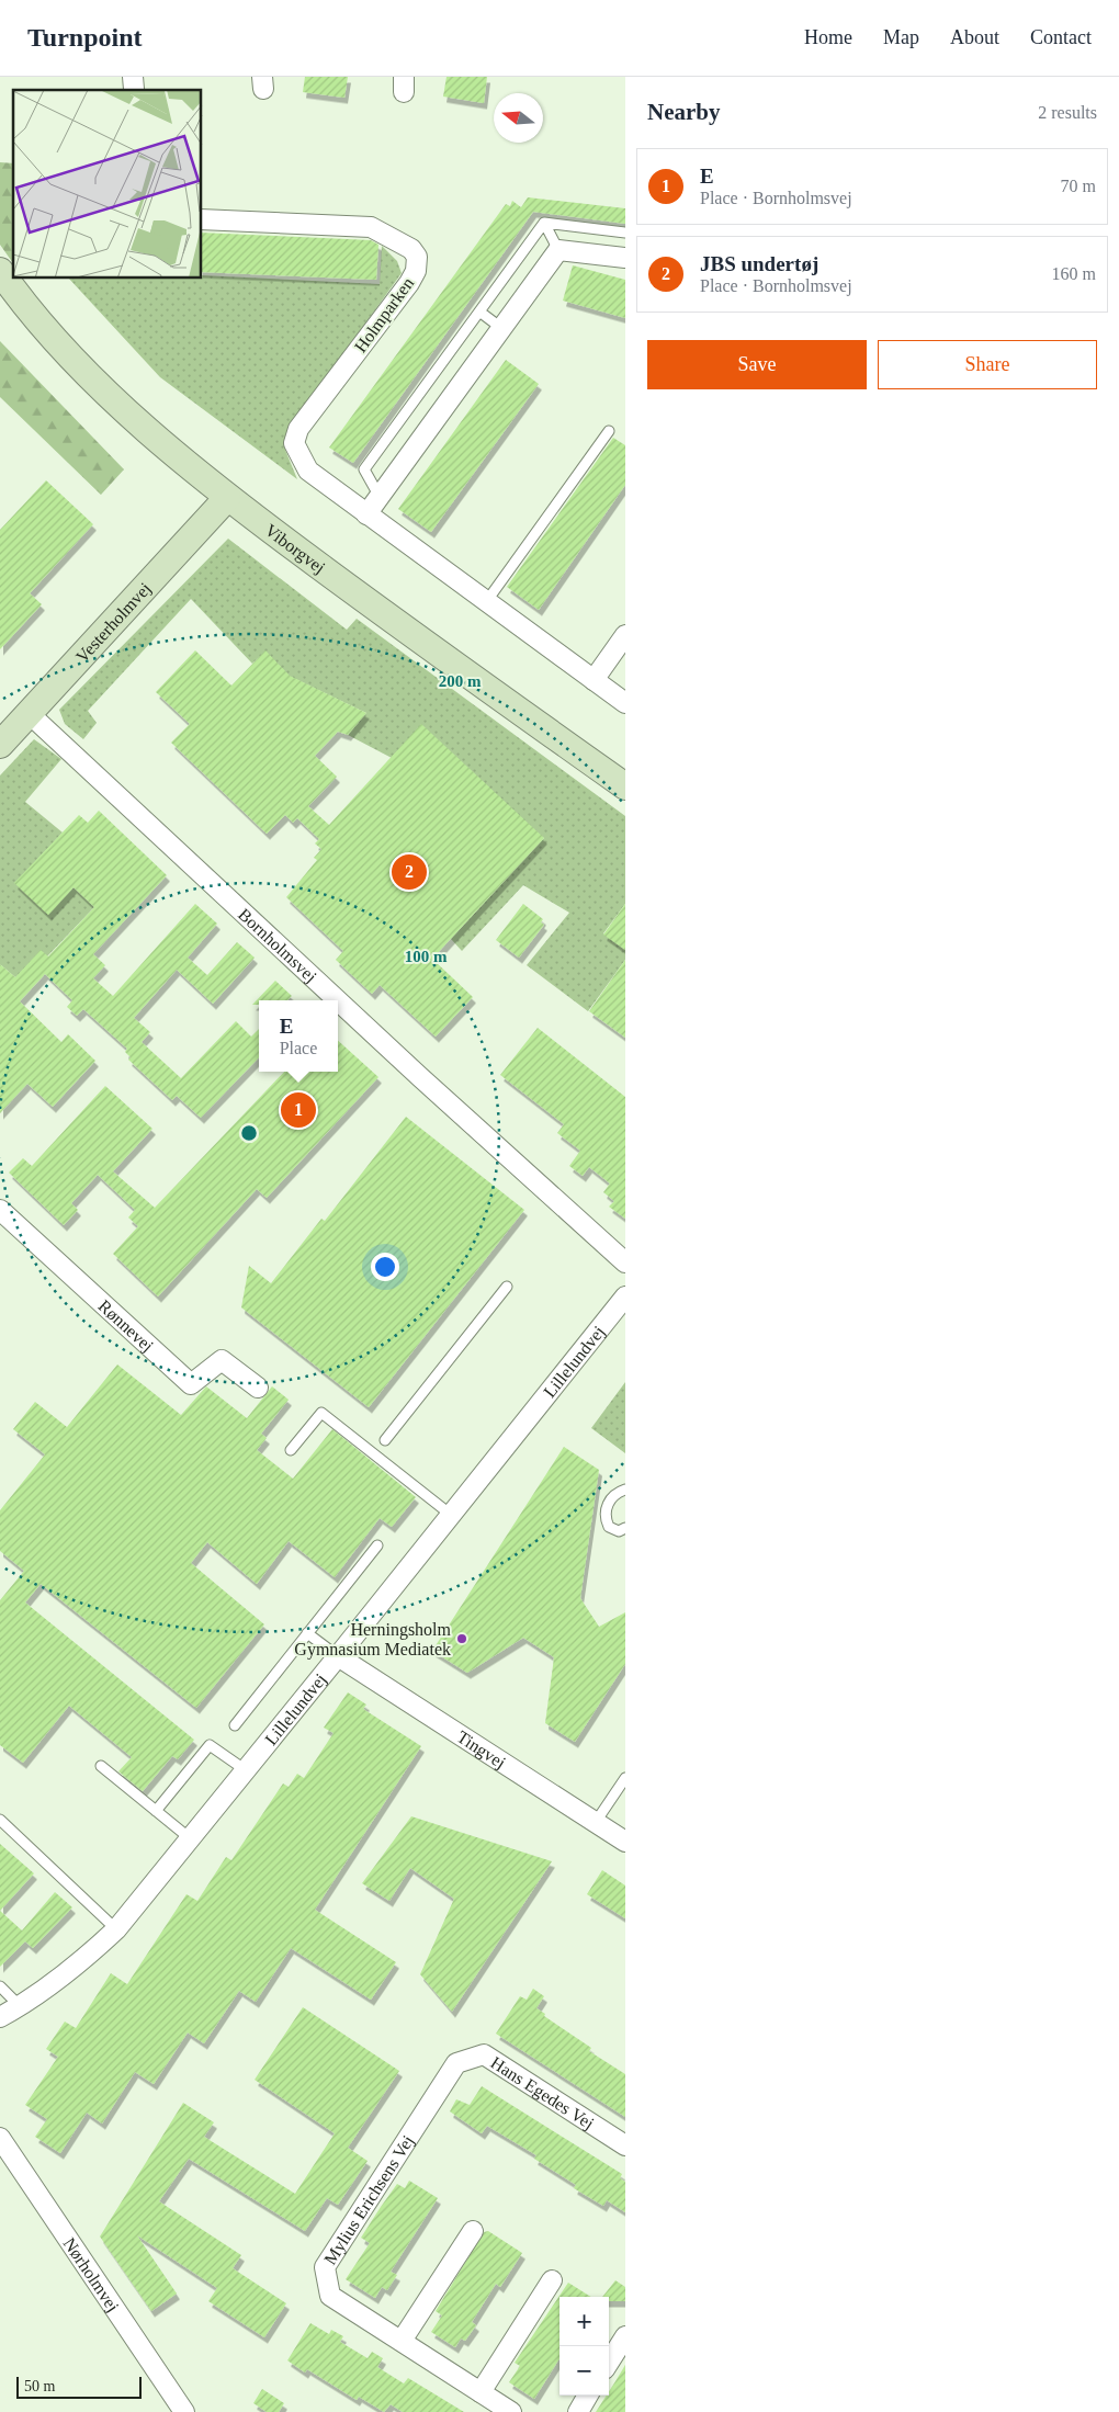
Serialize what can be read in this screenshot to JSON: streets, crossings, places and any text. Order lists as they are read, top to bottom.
{
  "streets": {
    "street": [
      "Holmparken",
      "Viborgvej",
      "Vesterholmvej",
      "Bornholmsvej",
      "Rønnevej",
      "Lillelundvej",
      "Tingvej",
      "Hans Egedes Vej",
      "Mylius Erichsens Vej",
      "Nørholmvej"
    ]
  },
  "crossings": [
    ["Viborgvej", "Vesterholmvej"],
    ["Vesterholmvej", "Bornholmsvej"],
    ["Lillelundvej", "Tingvej"],
    ["Hans Egedes Vej", "Mylius Erichsens Vej"]
  ],
  "places": ["Herningsholm Gymnasium Mediatek"],
  "scale_bar": "50 m",
  "north": "left",
  "page": {
    "header": "Turnpoint",
    "nav": [
      "Home",
      "Map",
      "About",
      "Contact"
    ],
    "heading": ["Nearby", "2 results"],
    "list": [
      {
        "mark": "1",
        "name": "E",
        "note": "Place · Bornholmsvej",
        "value": "70 m"
      },
      {
        "mark": "2",
        "name": "JBS undertøj",
        "note": "Place · Bornholmsvej",
        "value": "160 m"
      }
    ],
    "buttons": ["Save", "Share"],
    "pins": ["2", "1"],
    "popup": ["E", "Place"],
    "map_buttons": ["+", "−"],
    "scale": "50 m"
  },
  "rings": ["200 m", "100 m"]
}
